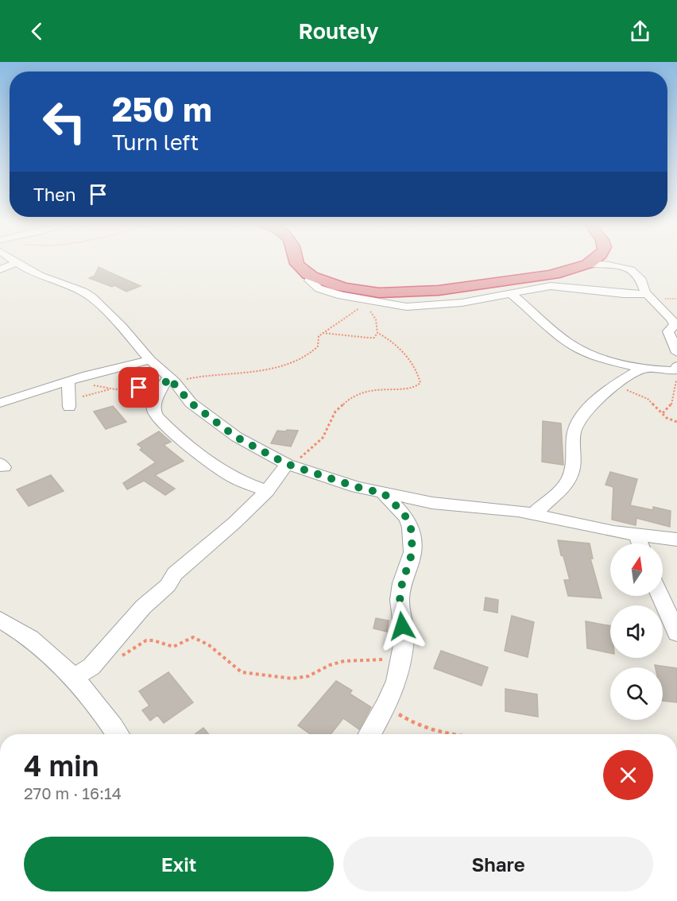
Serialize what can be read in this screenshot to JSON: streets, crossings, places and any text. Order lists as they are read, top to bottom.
{
  "north": "top",
  "page": {
    "header": "Routely",
    "turn": ["250 m", "Turn left"],
    "then": "Then",
    "heading": ["4 min", "270 m · 16:14"],
    "buttons": ["Exit", "Share"]
  }
}
